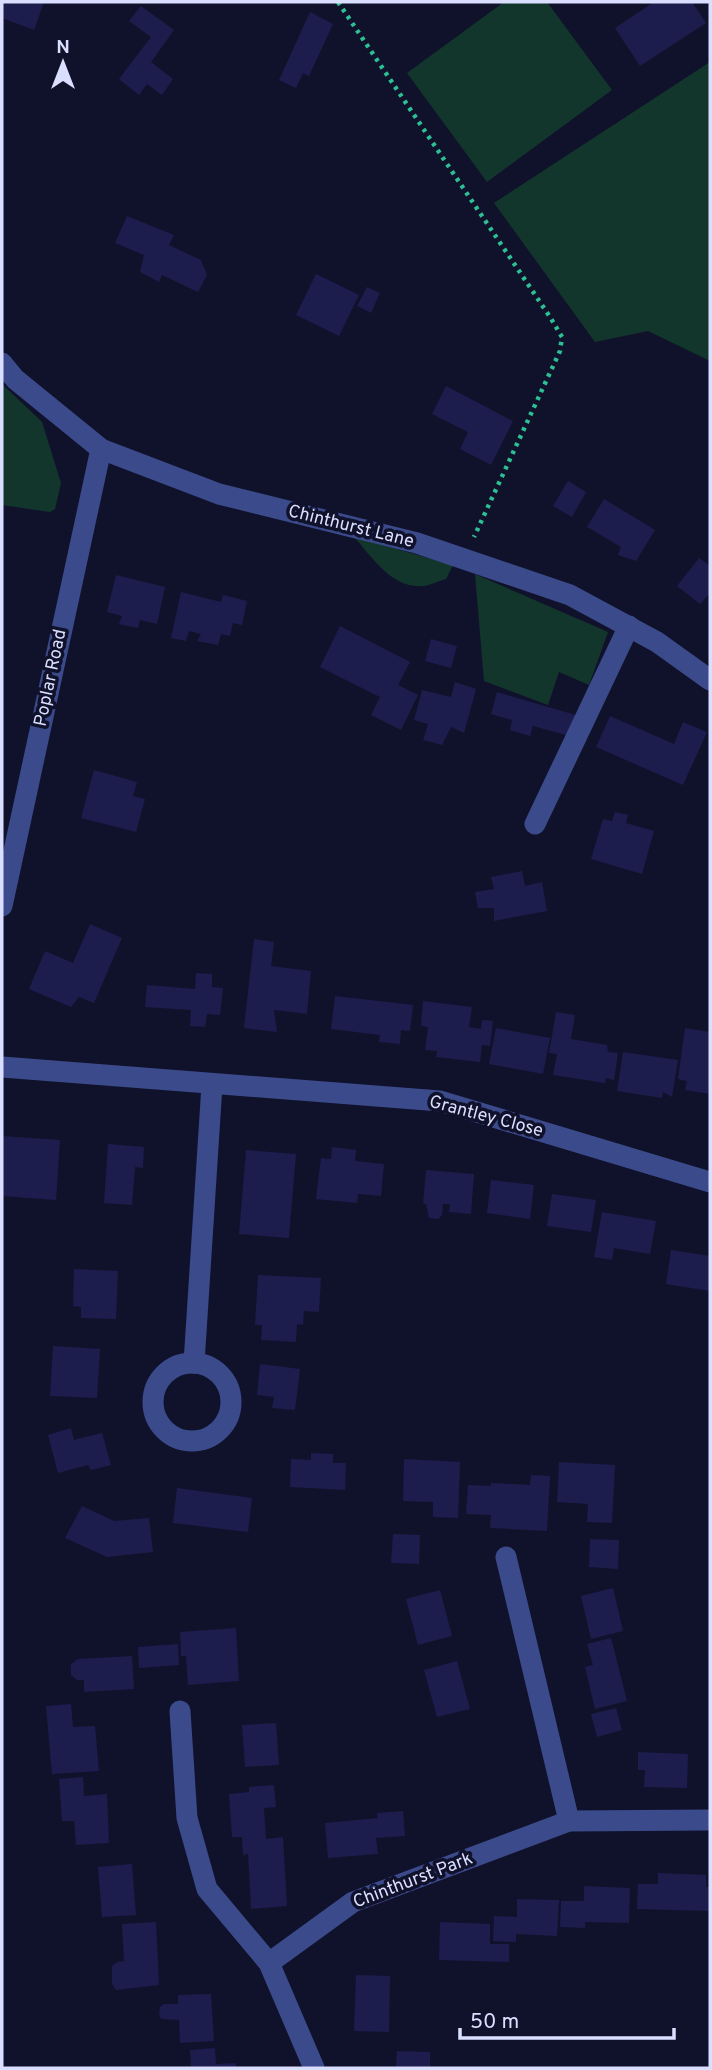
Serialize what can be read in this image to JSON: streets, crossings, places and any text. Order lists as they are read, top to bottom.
{
  "streets": {
    "street": [
      "Chinthurst Lane",
      "Poplar Road",
      "Grantley Close",
      "Chinthurst Park"
    ]
  },
  "crossings": [
    ["Chinthurst Lane", "Poplar Road"]
  ],
  "scale_bar": "50 m",
  "north": "top"
}
